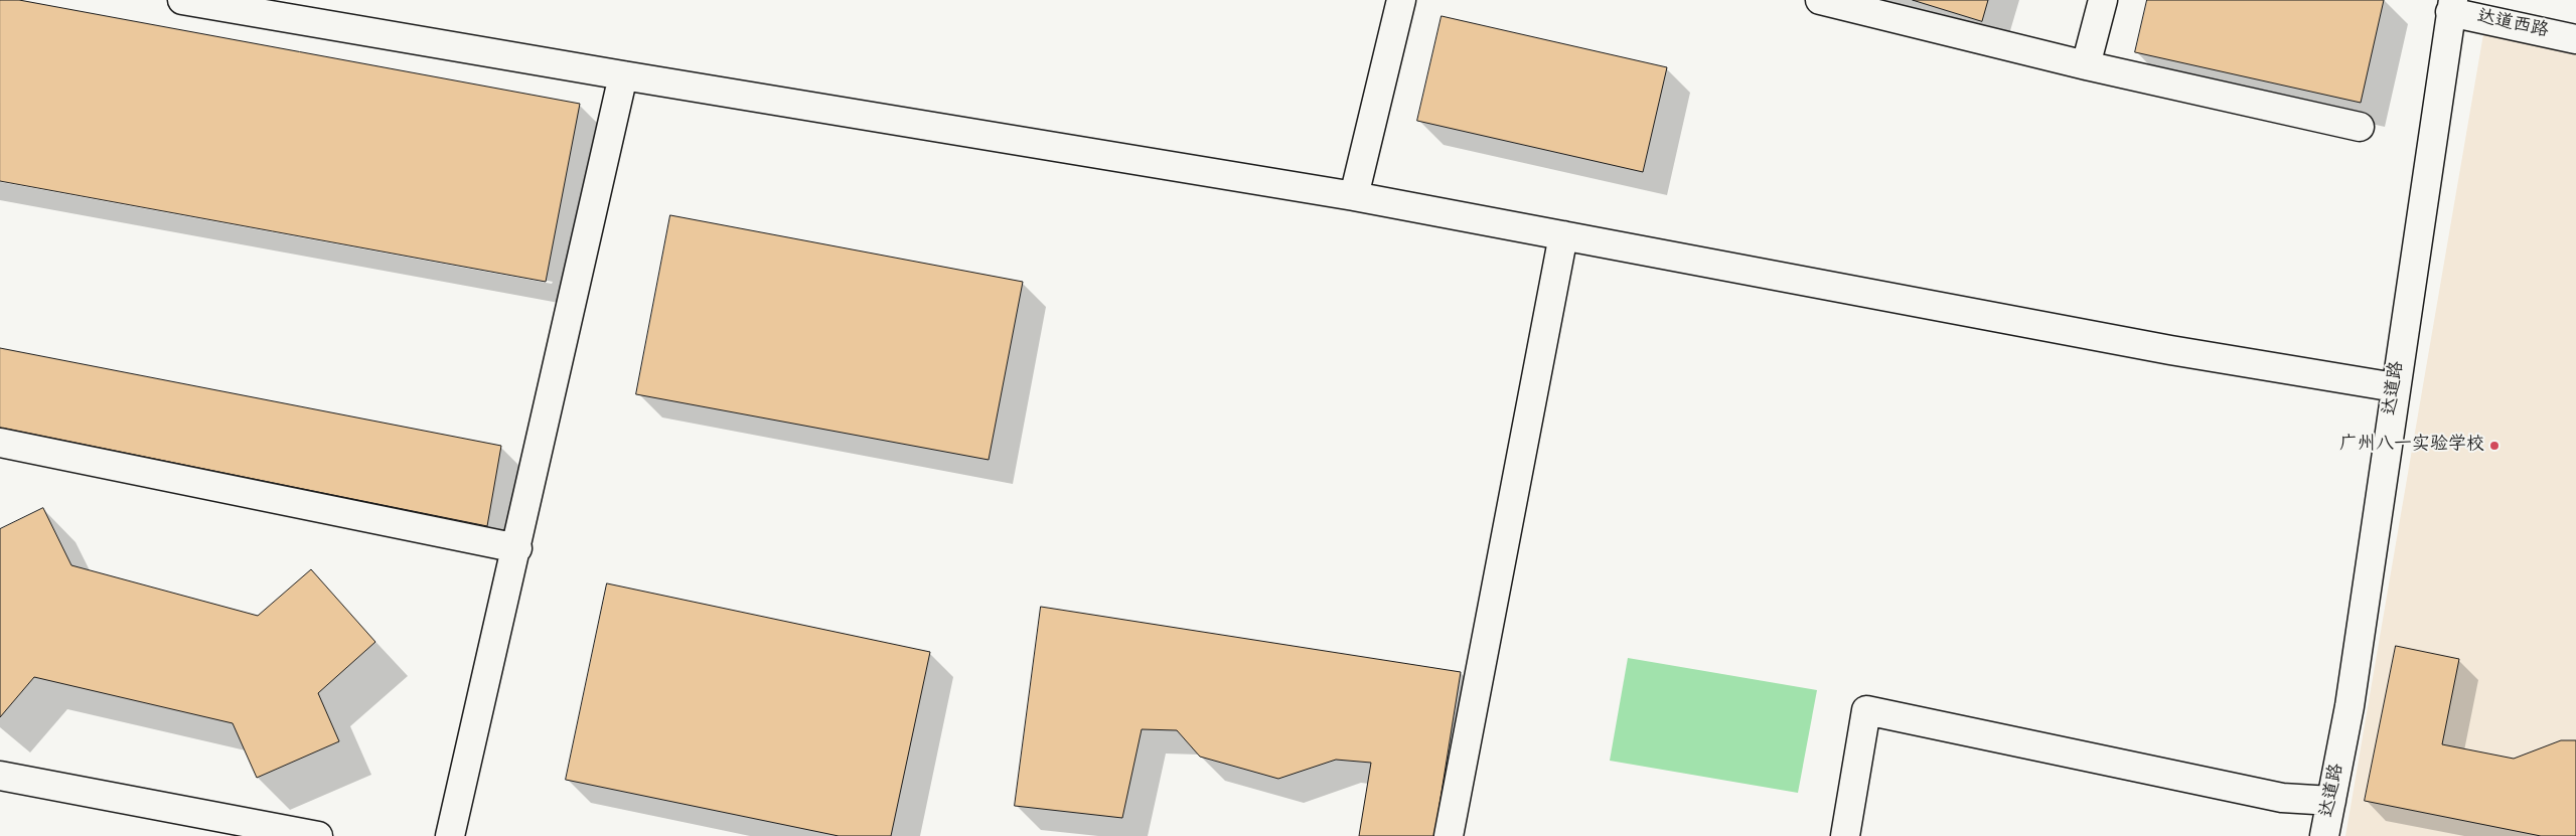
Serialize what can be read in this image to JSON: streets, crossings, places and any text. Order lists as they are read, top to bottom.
{
  "streets": {
    "street": ["达道西路", "达道路"]
  },
  "crossings": [
    ["达道西路", "达道路"]
  ],
  "places": ["广州八一实验学校"]
}
